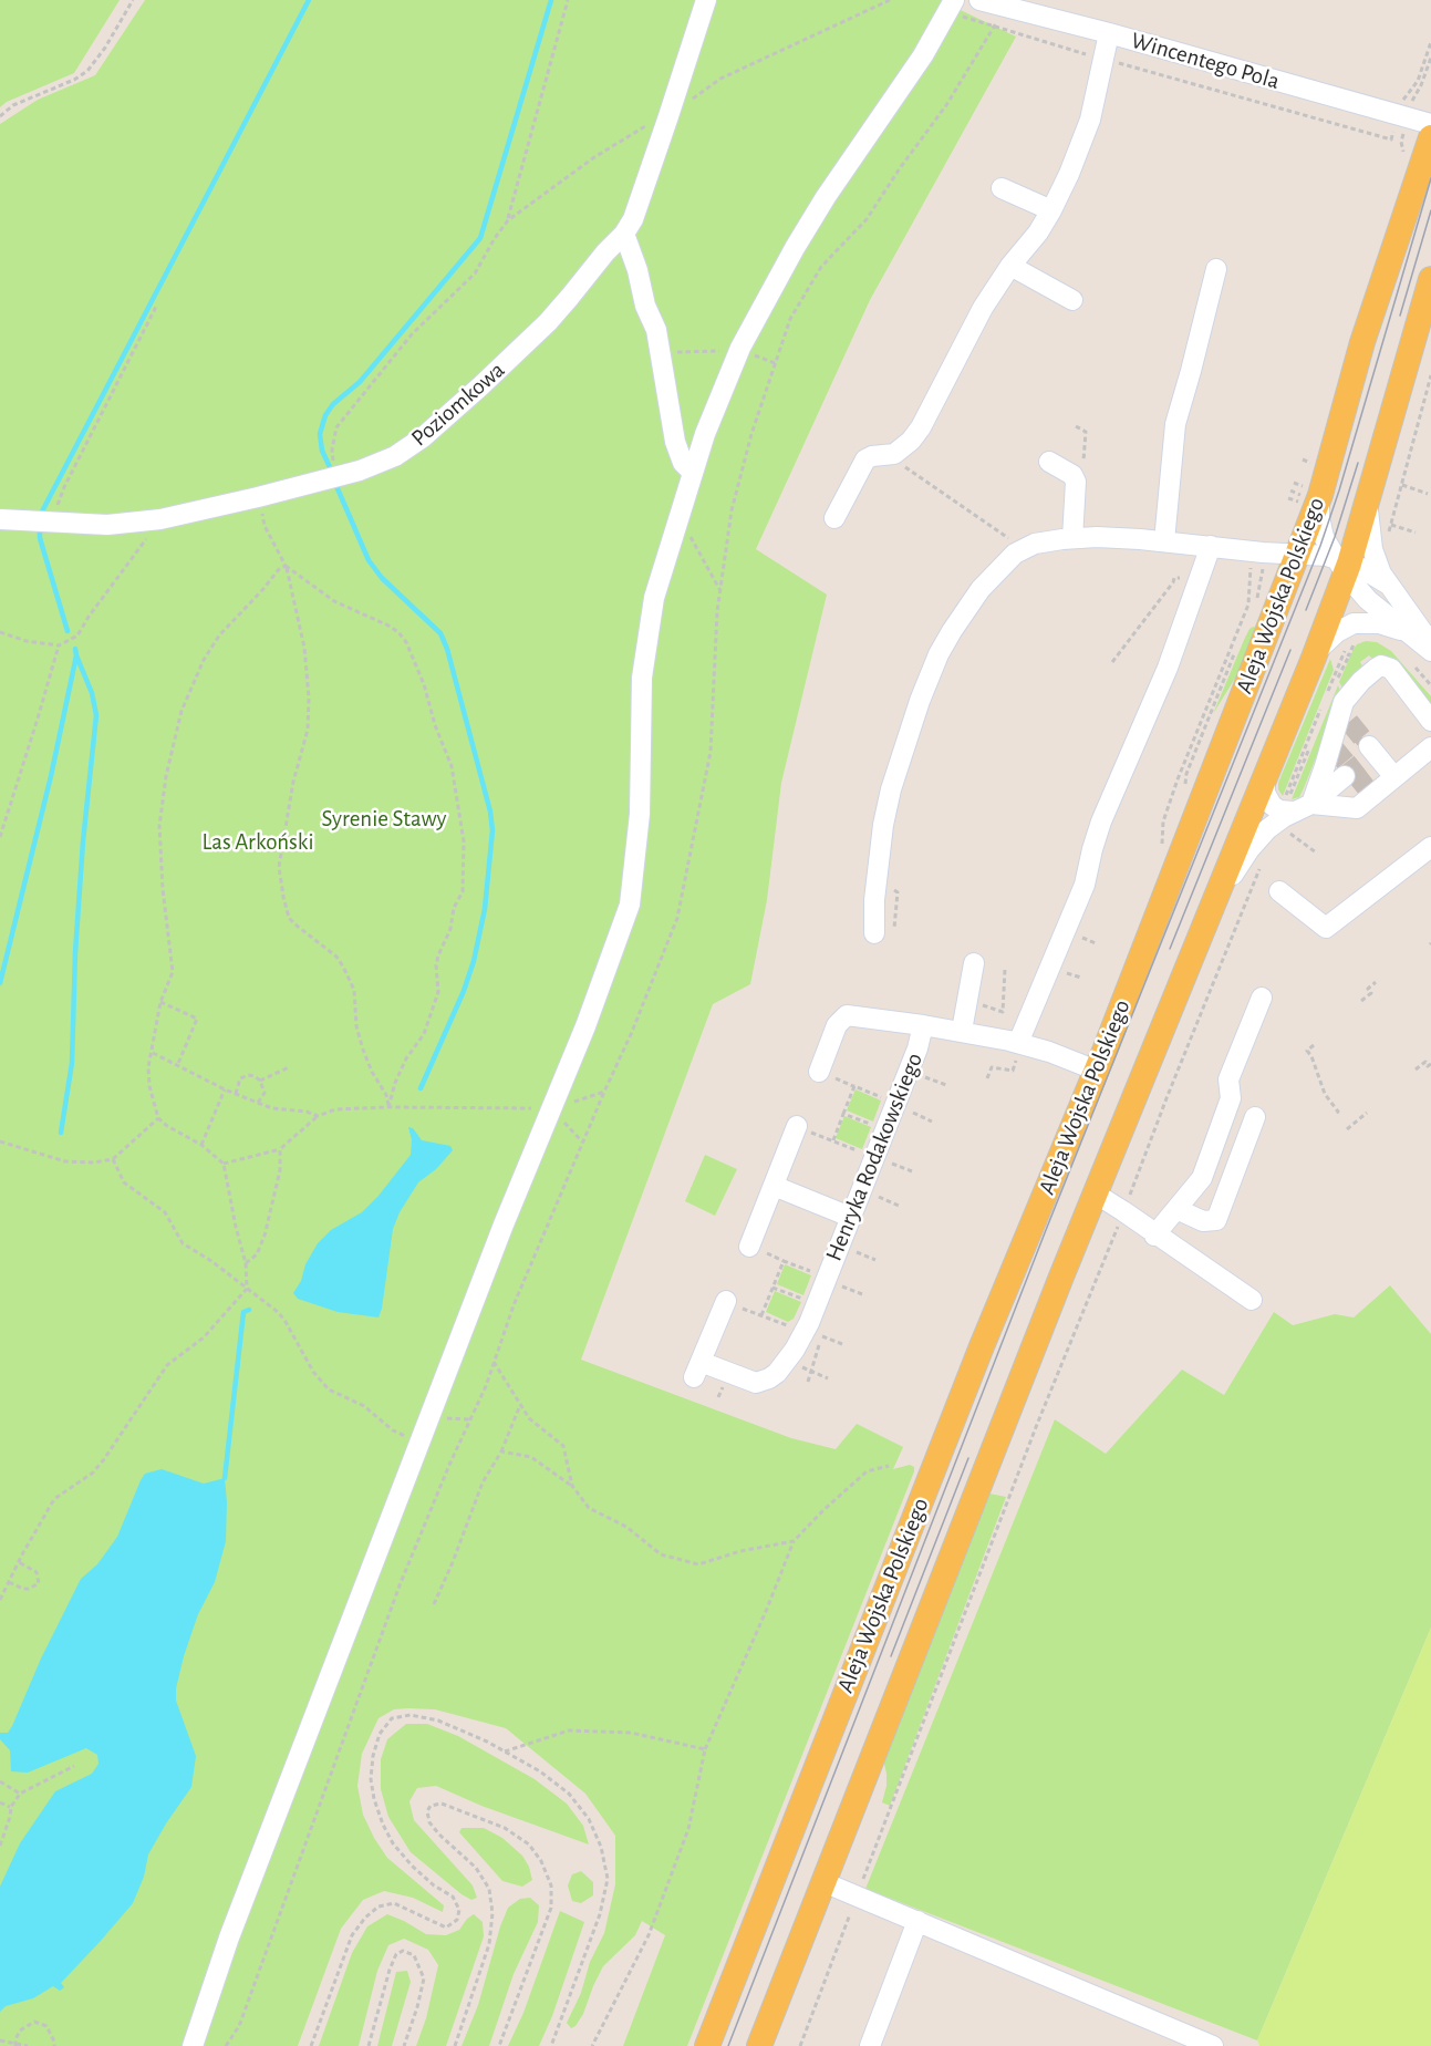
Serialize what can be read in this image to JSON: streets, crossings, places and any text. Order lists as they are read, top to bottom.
{
  "streets": {
    "main road": ["Aleja Wojska Polskiego"],
    "street": ["Wincentego Pola", "Poziomkowa", "Henryka Rodakowskiego"]
  },
  "crossings": [
    ["Aleja Wojska Polskiego", "Henryka Rodakowskiego"]
  ],
  "parks": ["Syrenie Stawy", "Las Arkoński"]
}
